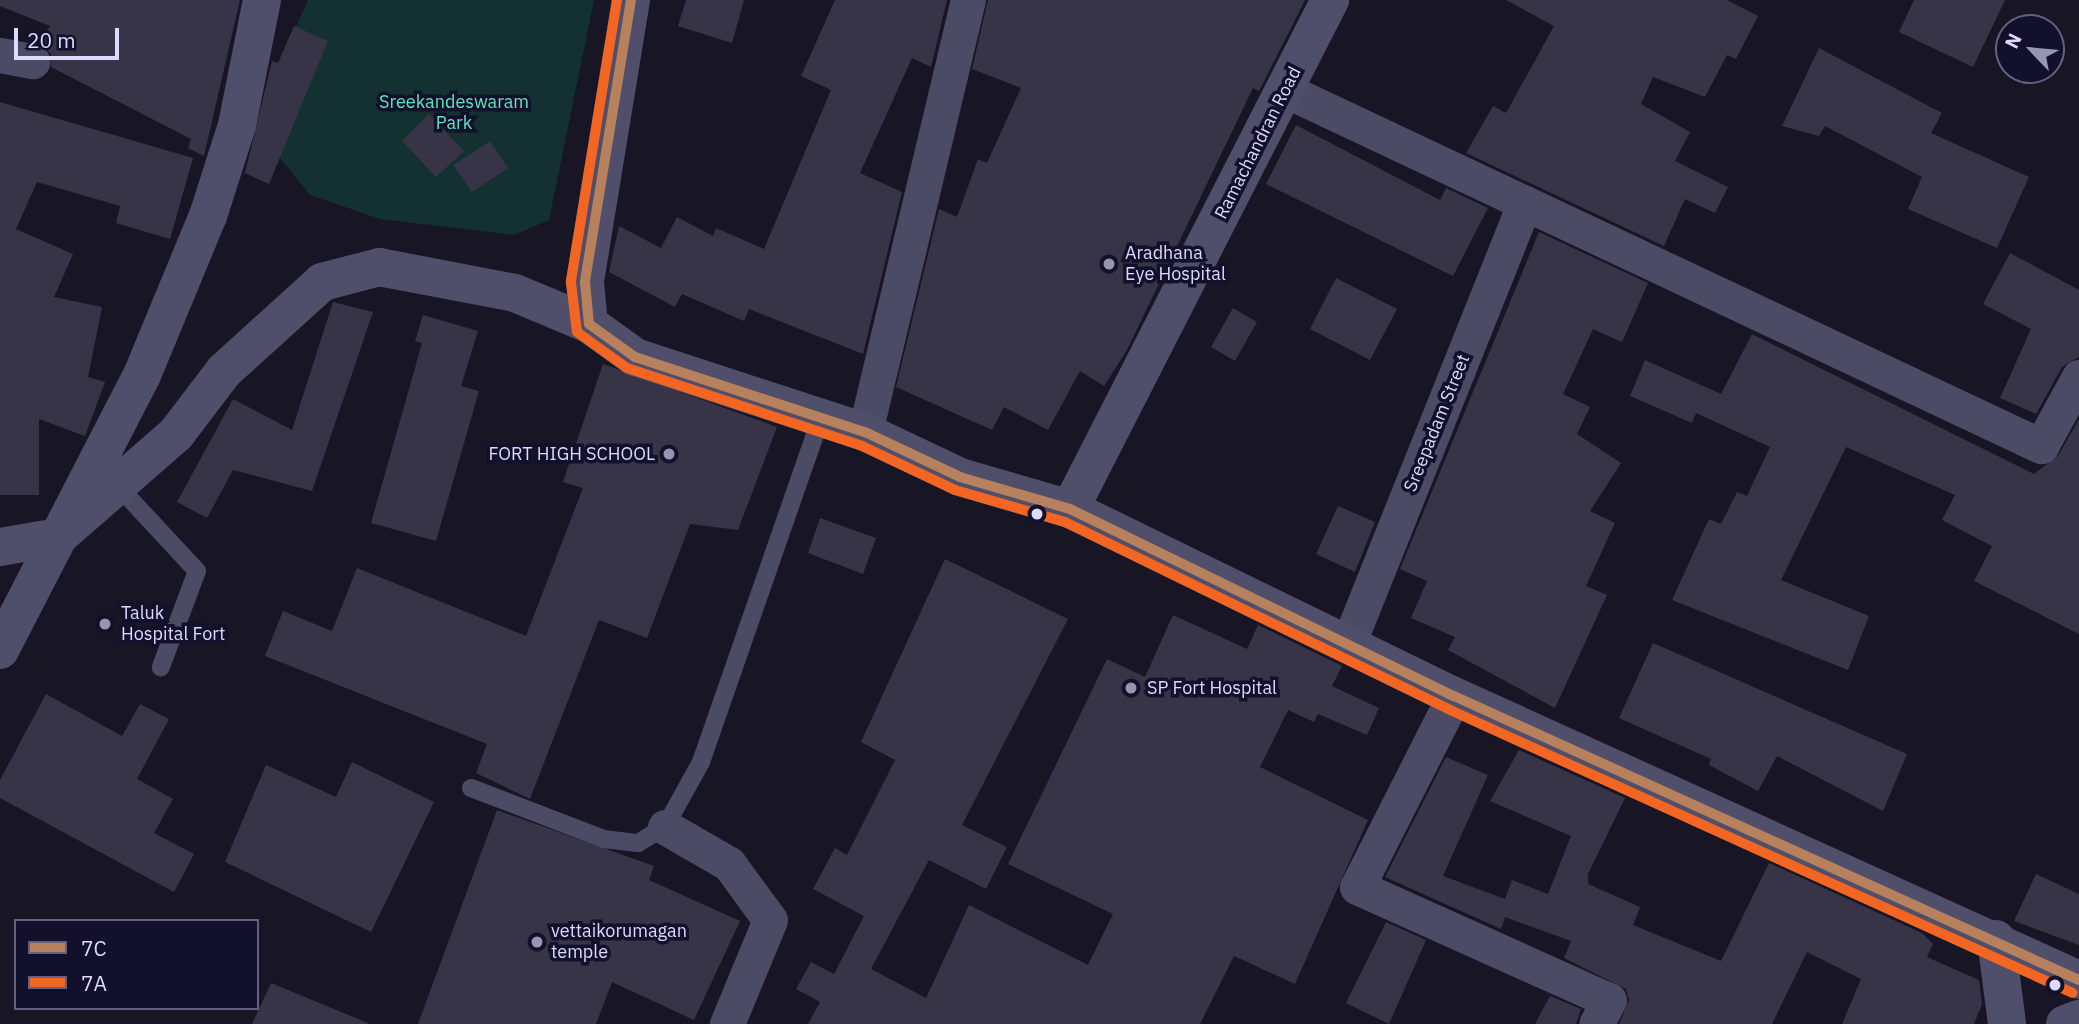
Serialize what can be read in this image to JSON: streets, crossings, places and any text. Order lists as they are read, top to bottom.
{
  "streets": {
    "main road": ["Ramachandran Road"],
    "street": ["Sreepadam Street"]
  },
  "parks": ["Sreekandeswaram Park"],
  "places": [
    "Aradhana Eye Hospital",
    "FORT HIGH SCHOOL",
    "Taluk Hospital Fort",
    "SP Fort Hospital",
    "vettaikorumagan temple"
  ],
  "lines": ["transit line 7C", "transit line 7A"],
  "legend": ["7C", "7A"],
  "scale_bar": "20 m",
  "north": "top left"
}
